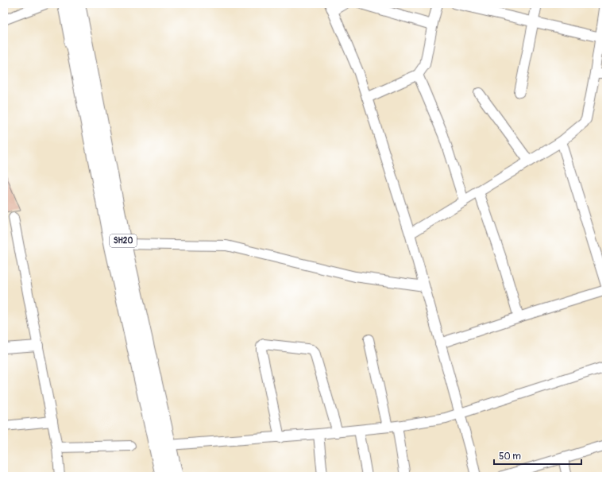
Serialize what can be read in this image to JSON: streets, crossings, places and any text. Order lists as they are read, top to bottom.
{
  "streets": {
    "main road": ["SH20"]
  },
  "scale_bar": "50 m"
}
